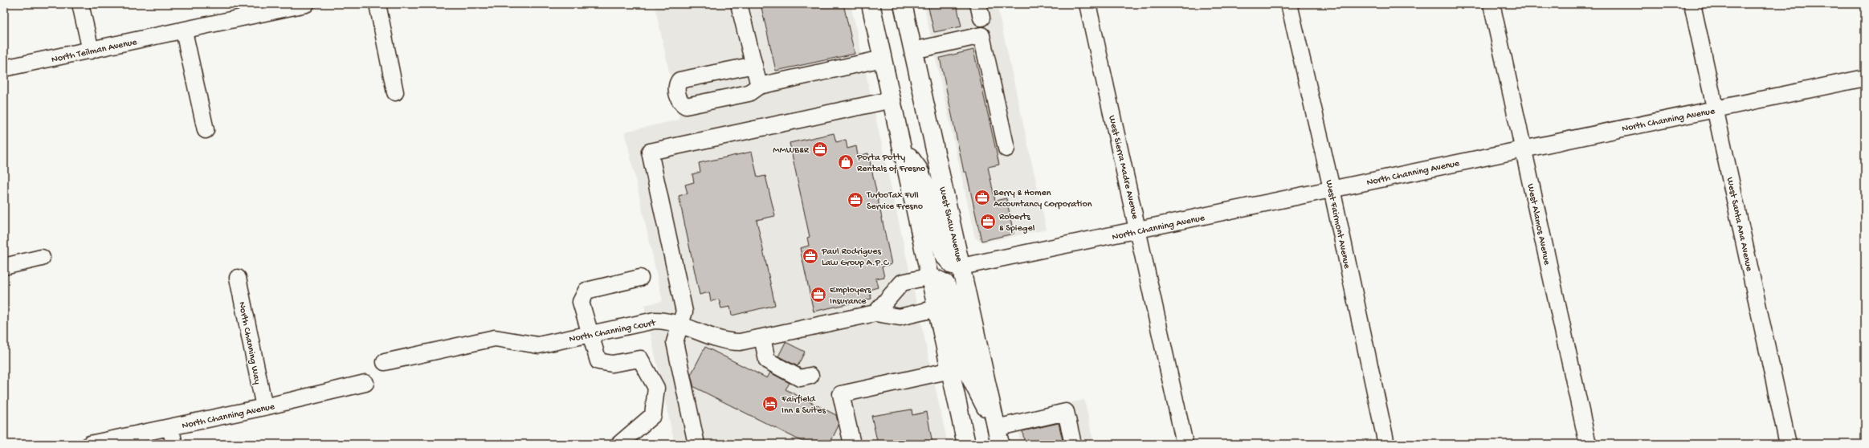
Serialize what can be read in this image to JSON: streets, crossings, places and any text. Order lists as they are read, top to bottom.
{
  "streets": {
    "main road": ["West Shaw Avenue"],
    "street": [
      "North Teilman Avenue",
      "North Channing Avenue",
      "West Sierra Madre Avenue",
      "West Fairmont Avenue",
      "West Alamos Avenue",
      "West Santa Ana Avenue",
      "North Channing Court",
      "North Channing Way"
    ]
  },
  "crossings": [
    ["North Channing Avenue", "West Sierra Madre Avenue"],
    ["North Channing Avenue", "West Shaw Avenue"],
    ["North Channing Avenue", "West Fairmont Avenue"],
    ["North Channing Avenue", "West Alamos Avenue"],
    ["North Channing Avenue", "West Santa Ana Avenue"],
    ["North Channing Avenue", "North Channing Way"]
  ],
  "places": {
    "office": [
      "MMWB&R",
      "Berry & Homen Accountancy Corporation",
      "TurboTax Full Service Fresno",
      "Roberts & Spiegel",
      "Paul Rodrigues Law Group A.P.C",
      "Employers Insurance"
    ],
    "shop": ["Porta Potty Rentals of Fresno"],
    "hotel": ["Fairfield Inn & Suites"]
  }
}
